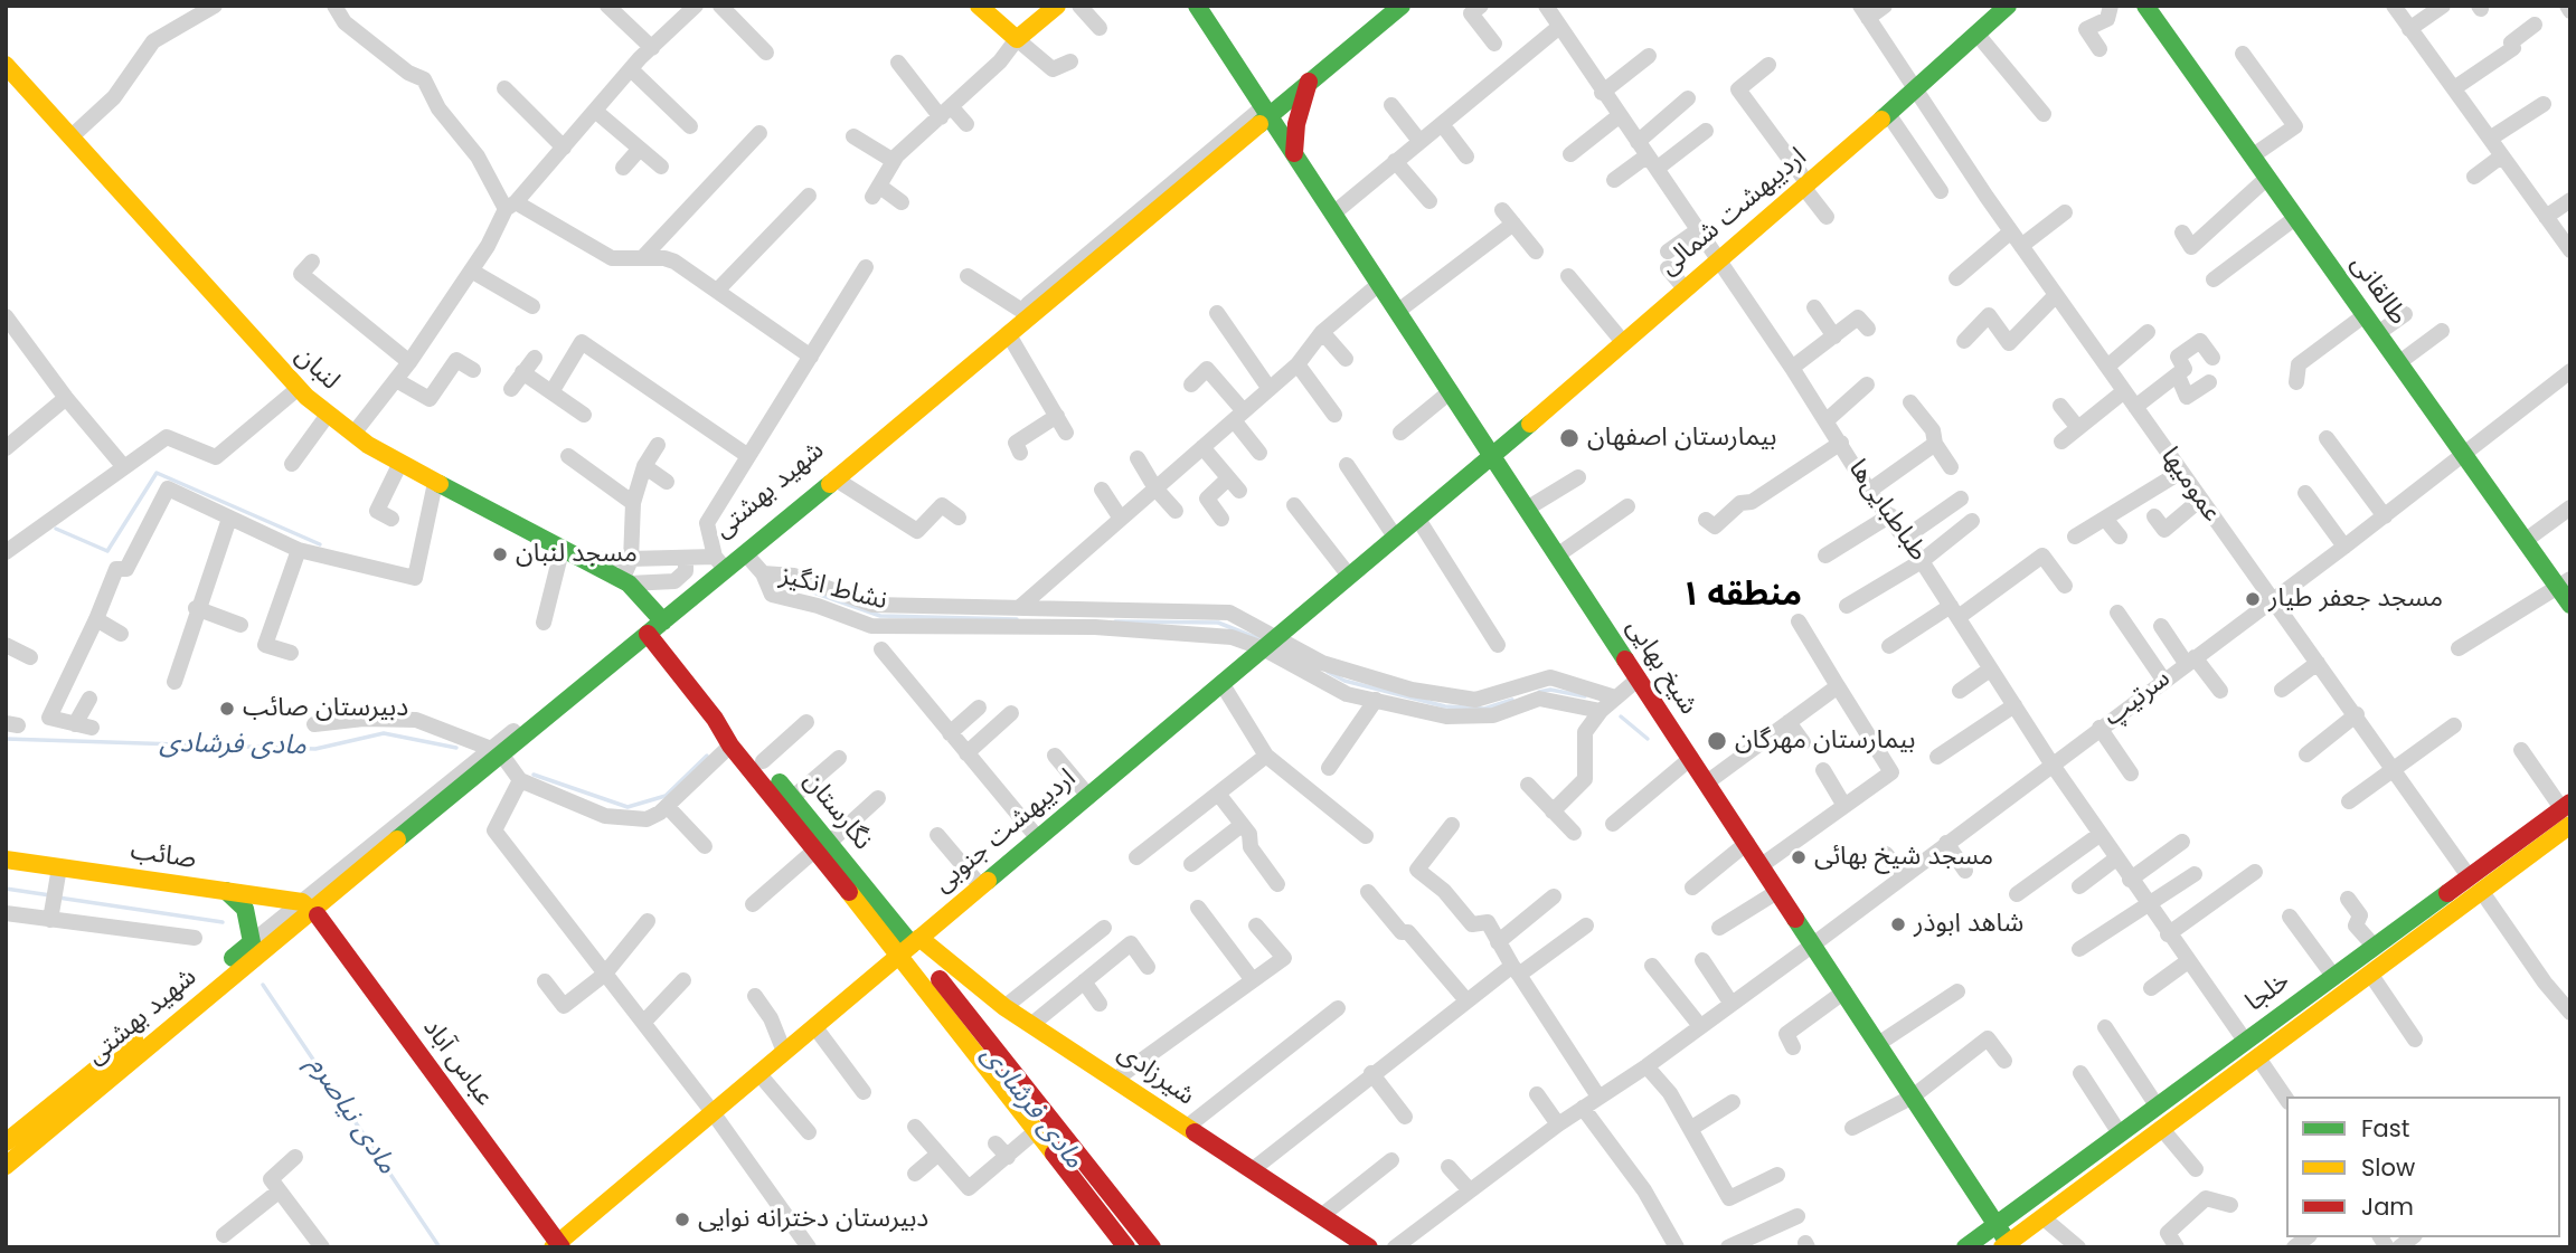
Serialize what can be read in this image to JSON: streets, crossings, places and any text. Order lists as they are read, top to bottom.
{
  "streets": {
    "main road": [
      "اردیبهشت شمالی",
      "طالقانی",
      "لنبان",
      "شهید بهشتی",
      "شیخ بهایی",
      "نگارستان",
      "اردیبهشت جنوبی",
      "صائب",
      "خلجا",
      "عباس آباد",
      "شیرزادی"
    ],
    "street": [
      "عمومیها",
      "طباطبایی‌ها",
      "نشاط انگیز",
      "سرتیپ"
    ]
  },
  "crossings": [
    ["اردیبهشت شمالی", "عمومیها"],
    ["اردیبهشت شمالی", "طباطبایی‌ها"],
    ["اردیبهشت شمالی", "شیخ بهایی"],
    ["اردیبهشت شمالی", "اردیبهشت جنوبی"],
    ["طالقانی", "سرتیپ"],
    ["لنبان", "شهید بهشتی"],
    ["عمومیها", "سرتیپ"],
    ["عمومیها", "خلجا"],
    ["شهید بهشتی", "شیخ بهایی"],
    ["شهید بهشتی", "نگارستان"],
    ["شهید بهشتی", "صائب"],
    ["شهید بهشتی", "عباس آباد"],
    ["طباطبایی‌ها", "سرتیپ"],
    ["طباطبایی‌ها", "خلجا"],
    ["نشاط انگیز", "اردیبهشت جنوبی"],
    ["شیخ بهایی", "سرتیپ"],
    ["شیخ بهایی", "اردیبهشت جنوبی"],
    ["شیخ بهایی", "خلجا"],
    ["نگارستان", "اردیبهشت جنوبی"],
    ["نگارستان", "شیرزادی"],
    ["اردیبهشت جنوبی", "عباس آباد"],
    ["اردیبهشت جنوبی", "شیرزادی"],
    ["صائب", "عباس آباد"]
  ],
  "districts": ["منطقه ۱"],
  "water": ["مادی فرشادی", "مادی نیاصرم"],
  "places": [
    "بیمارستان اصفهان",
    "مسجد لنبان",
    "مسجد جعفر طیار",
    "دبیرستان صائب",
    "بیمارستان مهرگان",
    "مسجد شیخ بهائی",
    "شاهد ابوذر",
    "دبیرستان دخترانه نوایی"
  ],
  "legend": ["Fast", "Slow", "Jam"]
}
